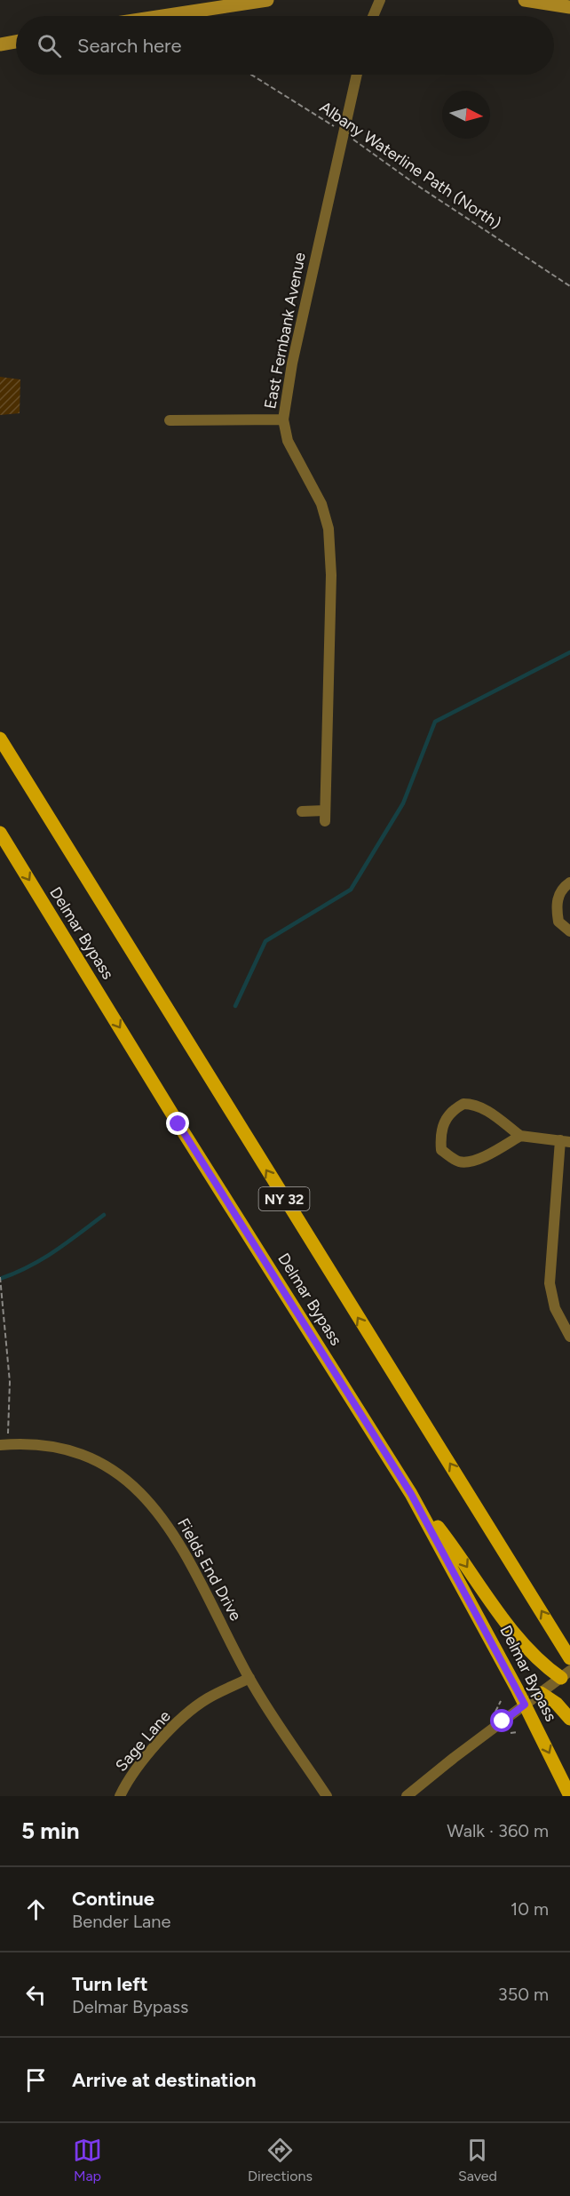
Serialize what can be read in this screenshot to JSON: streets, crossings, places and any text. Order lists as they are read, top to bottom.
{
  "streets": {
    "main road": ["Delmar Bypass", "NY 32"],
    "street": ["East Fernbank Avenue", "Fields End Drive", "Sage Lane"],
    "path": ["Albany Waterline Path (North)"]
  },
  "crossings": [
    ["Albany Waterline Path (North)", "East Fernbank Avenue"],
    ["Fields End Drive", "Sage Lane"]
  ],
  "north": "right",
  "page": {
    "search": "Search here",
    "heading": ["5 min", "Walk · 360 m"],
    "list": [
      ["Continue", "Bender Lane", "10 m"],
      ["Turn left", "Delmar Bypass", "350 m"],
      "Arrive at destination"
    ],
    "nav": ["Map", "Directions", "Saved"]
  }
}
